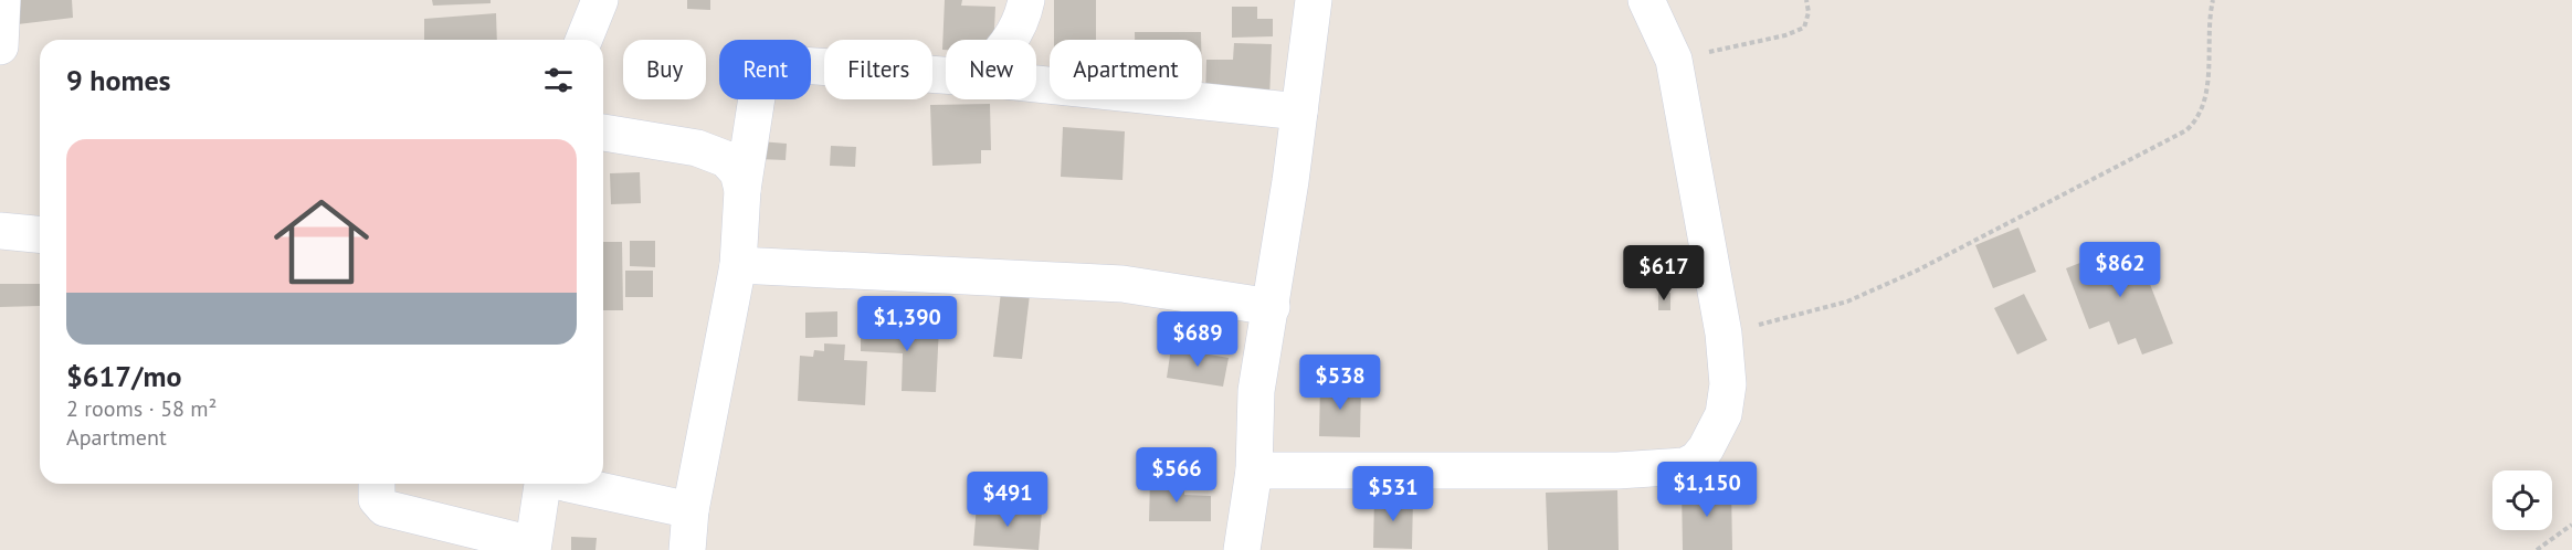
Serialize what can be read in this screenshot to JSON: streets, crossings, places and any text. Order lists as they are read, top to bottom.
{
  "page": {
    "chip": [
      "Buy",
      "Rent",
      "Filters",
      "New",
      "Apartment"
    ],
    "heading": "9 homes",
    "list": [
      {
        "name": "$617/mo",
        "note": "2 rooms · 58 m² · Apartment"
      }
    ],
    "price": [
      "$862",
      "$617",
      "$1,390",
      "$689",
      "$538",
      "$566",
      "$1,150",
      "$531",
      "$491"
    ]
  }
}
